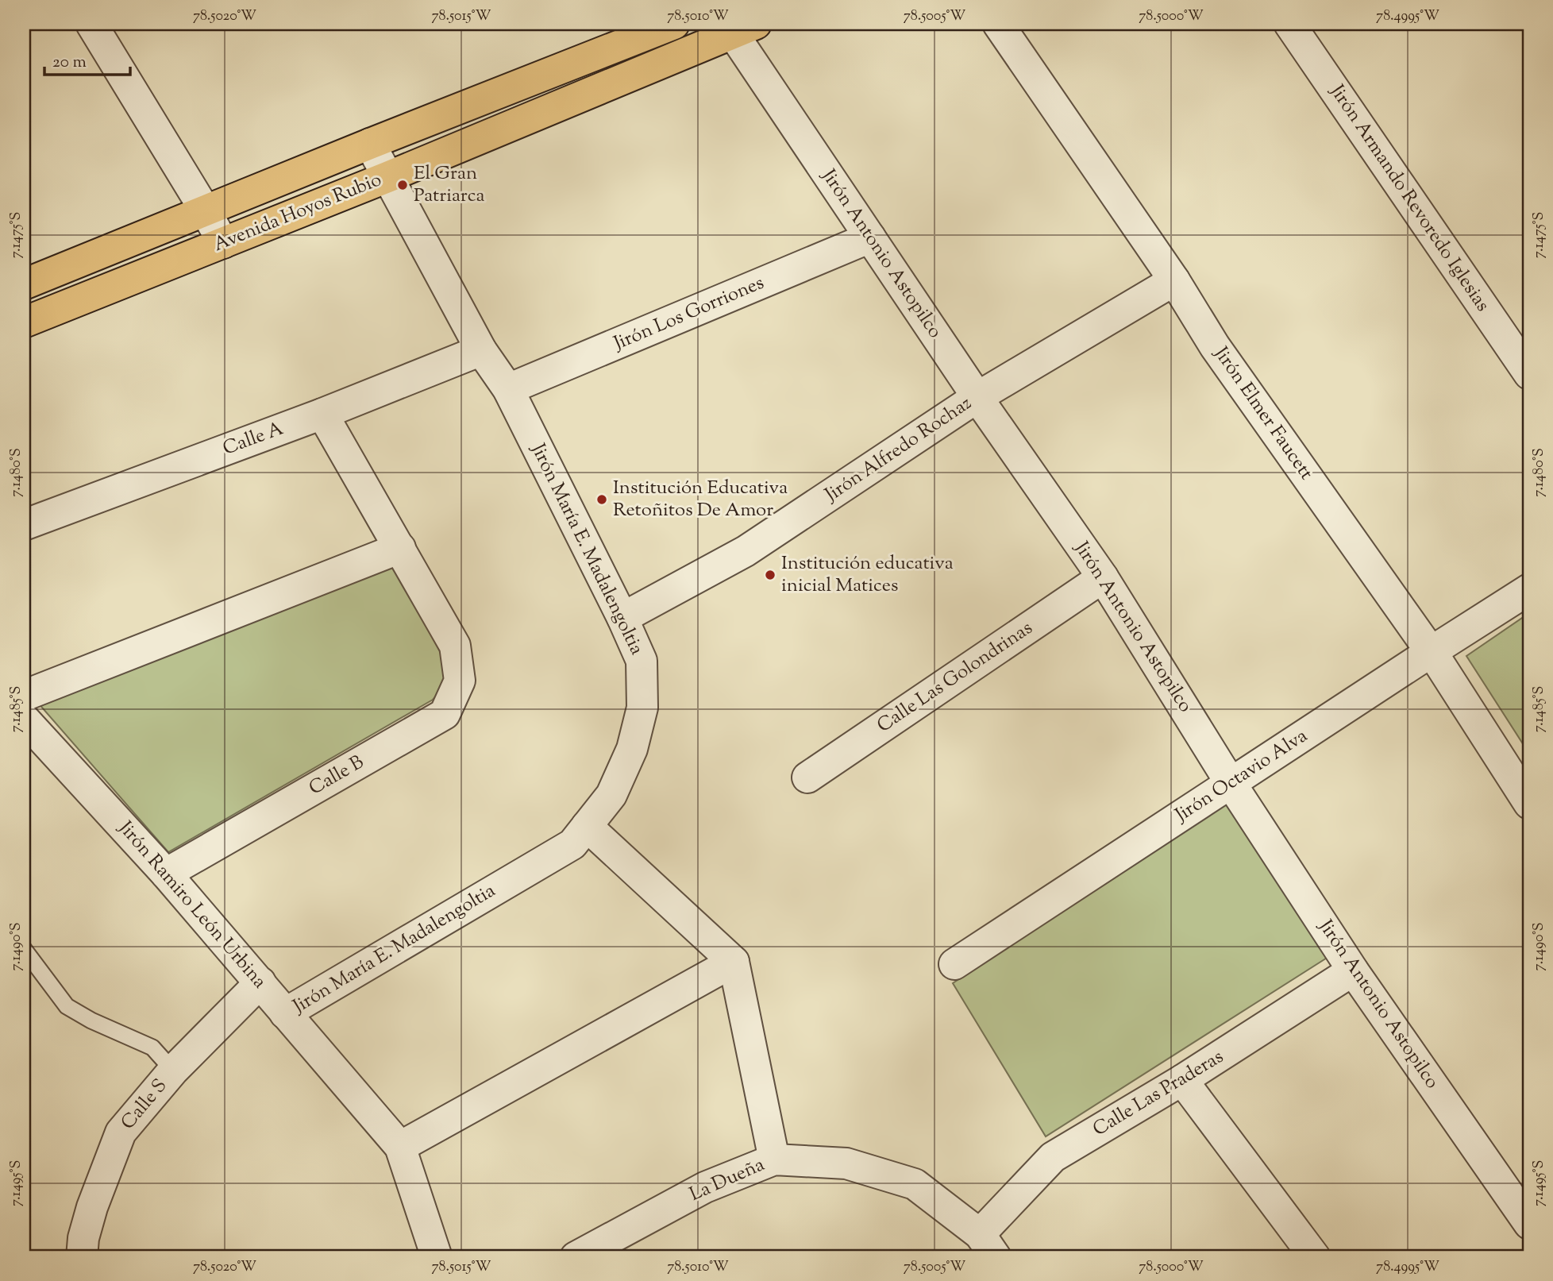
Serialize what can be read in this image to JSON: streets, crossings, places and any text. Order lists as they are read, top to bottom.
{
  "streets": {
    "main road": ["Avenida Hoyos Rubio"],
    "street": [
      "Jirón Armando Revoredo Iglesias",
      "Jirón Antonio Astopilco",
      "Jirón Los Gorriones",
      "Jirón Elmer Faucett",
      "Calle A",
      "Jirón Alfredo Rochaz",
      "Jirón María E. Madalengoltia",
      "Calle Las Golondrinas",
      "Calle B",
      "Jirón Octavio Alva",
      "Jirón Ramiro León Urbina",
      "Calle Las Praderas",
      "Calle S",
      "La Dueña"
    ]
  },
  "crossings": [
    ["Avenida Hoyos Rubio", "Jirón Antonio Astopilco"],
    ["Avenida Hoyos Rubio", "Jirón María E. Madalengoltia"],
    ["Jirón Antonio Astopilco", "Jirón Los Gorriones"],
    ["Jirón Antonio Astopilco", "Jirón Alfredo Rochaz"],
    ["Jirón Antonio Astopilco", "Calle Las Golondrinas"],
    ["Jirón Antonio Astopilco", "Jirón Octavio Alva"],
    ["Jirón Antonio Astopilco", "Calle Las Praderas"],
    ["Jirón Los Gorriones", "Jirón María E. Madalengoltia"],
    ["Jirón Elmer Faucett", "Jirón Alfredo Rochaz"],
    ["Jirón Elmer Faucett", "Jirón Octavio Alva"],
    ["Calle A", "Jirón María E. Madalengoltia"],
    ["Jirón Alfredo Rochaz", "Jirón María E. Madalengoltia"],
    ["Jirón María E. Madalengoltia", "Jirón Ramiro León Urbina"],
    ["Calle B", "Jirón Ramiro León Urbina"],
    ["Jirón Ramiro León Urbina", "Calle S"],
    ["Calle Las Praderas", "La Dueña"]
  ],
  "places": ["El Gran Patriarca", "Institución Educativa Retoñitos De Amor", "Institución educativa inicial Matices"],
  "scale_bar": "20 m",
  "coordinates": [
    "78.5020°W",
    "78.5015°W",
    "78.5010°W",
    "78.5005°W",
    "78.5000°W",
    "78.4995°W",
    "7.1475°S",
    "7.1480°S",
    "7.1485°S",
    "7.1490°S",
    "7.1495°S"
  ]
}
